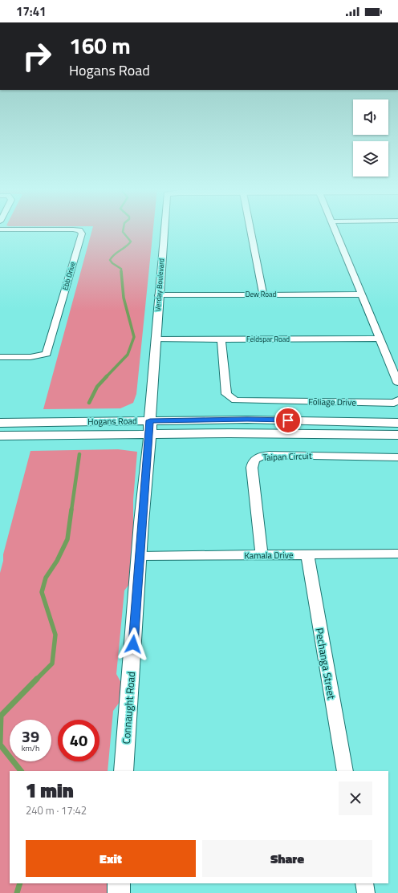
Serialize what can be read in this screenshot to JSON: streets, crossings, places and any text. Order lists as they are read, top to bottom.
{
  "streets": {
    "street": [
      "Ebb Drive",
      "Verday Boulevard",
      "Dew Road",
      "Feldspar Road",
      "Foliage Drive",
      "Hogans Road",
      "Taipan Circuit",
      "Kamala Drive",
      "Pechanga Street",
      "Connaught Road"
    ]
  },
  "crossings": [
    ["Verday Boulevard", "Dew Road"],
    ["Verday Boulevard", "Feldspar Road"],
    ["Verday Boulevard", "Connaught Road"],
    ["Feldspar Road", "Foliage Drive"],
    ["Hogans Road", "Connaught Road"],
    ["Taipan Circuit", "Kamala Drive"],
    ["Kamala Drive", "Pechanga Street"],
    ["Kamala Drive", "Connaught Road"]
  ],
  "page": {
    "status": "17:41",
    "turn": ["160 m", "Hogans Road"],
    "speed": "39 km/h",
    "limit": "40",
    "heading": ["1 min", "240 m · 17:42"],
    "buttons": ["Exit", "Share"]
  }
}
